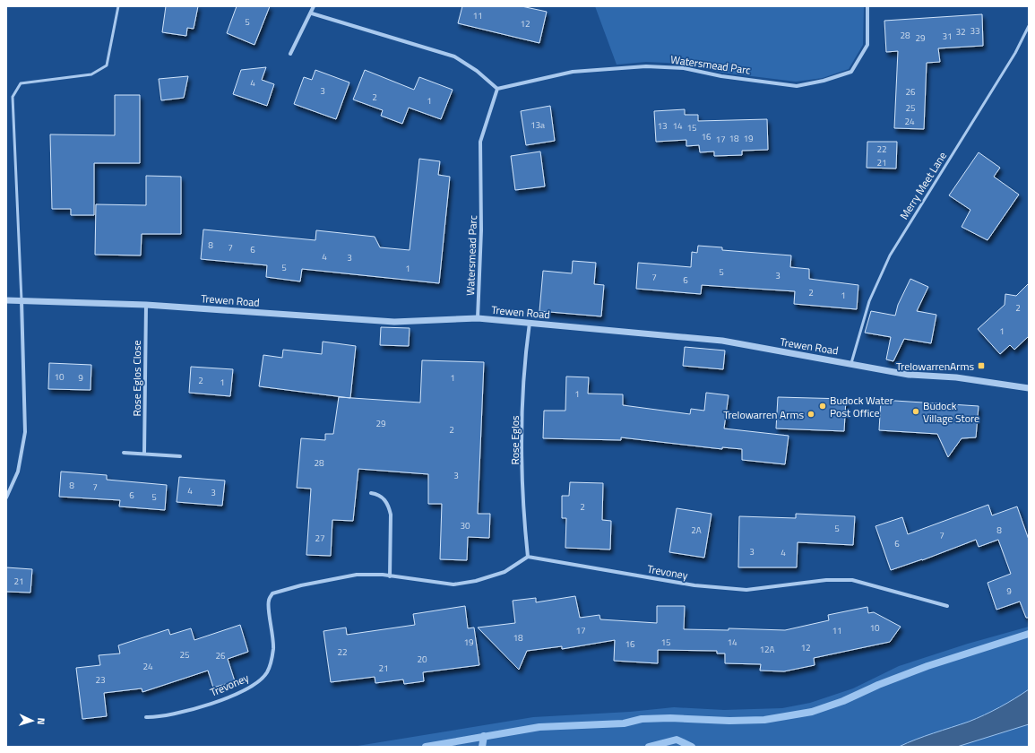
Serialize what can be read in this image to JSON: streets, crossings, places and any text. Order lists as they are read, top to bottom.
{
  "streets": {
    "street": [
      "Watersmead Parc",
      "Trewen Road",
      "Rose Eglos Close",
      "Rose Eglos",
      "Trevoney"
    ],
    "lane": ["Merry Meet Lane"]
  },
  "crossings": [
    ["Watersmead Parc", "Trewen Road"],
    ["Merry Meet Lane", "Trewen Road"],
    ["Trewen Road", "Rose Eglos Close"],
    ["Trewen Road", "Rose Eglos"],
    ["Rose Eglos", "Trevoney"]
  ],
  "places": {
    "transit": ["TrelowarrenArms"],
    "other": ["Budock Water Post Office", "Budock Village Store", "Trelowarren Arms"]
  },
  "house_numbers": [
    "11",
    "5",
    "12",
    "33",
    "32",
    "28",
    "31",
    "29",
    "4",
    "3",
    "26",
    "2",
    "1",
    "25",
    "24",
    "13a",
    "13",
    "14",
    "15",
    "16",
    "18",
    "19",
    "17",
    "22",
    "21",
    "8",
    "7",
    "6",
    "4",
    "3",
    "5",
    "1",
    "5",
    "3",
    "7",
    "6",
    "2",
    "1",
    "2",
    "1",
    "10",
    "9",
    "1",
    "2",
    "1",
    "1",
    "29",
    "2",
    "28",
    "3",
    "8",
    "7",
    "4",
    "3",
    "6",
    "5",
    "2",
    "30",
    "5",
    "2A",
    "8",
    "7",
    "27",
    "6",
    "3",
    "4",
    "21",
    "9",
    "10",
    "17",
    "11",
    "18",
    "19",
    "15",
    "14",
    "16",
    "12",
    "12A",
    "22",
    "25",
    "26",
    "20",
    "24",
    "21",
    "23"
  ],
  "north": "right"
}
